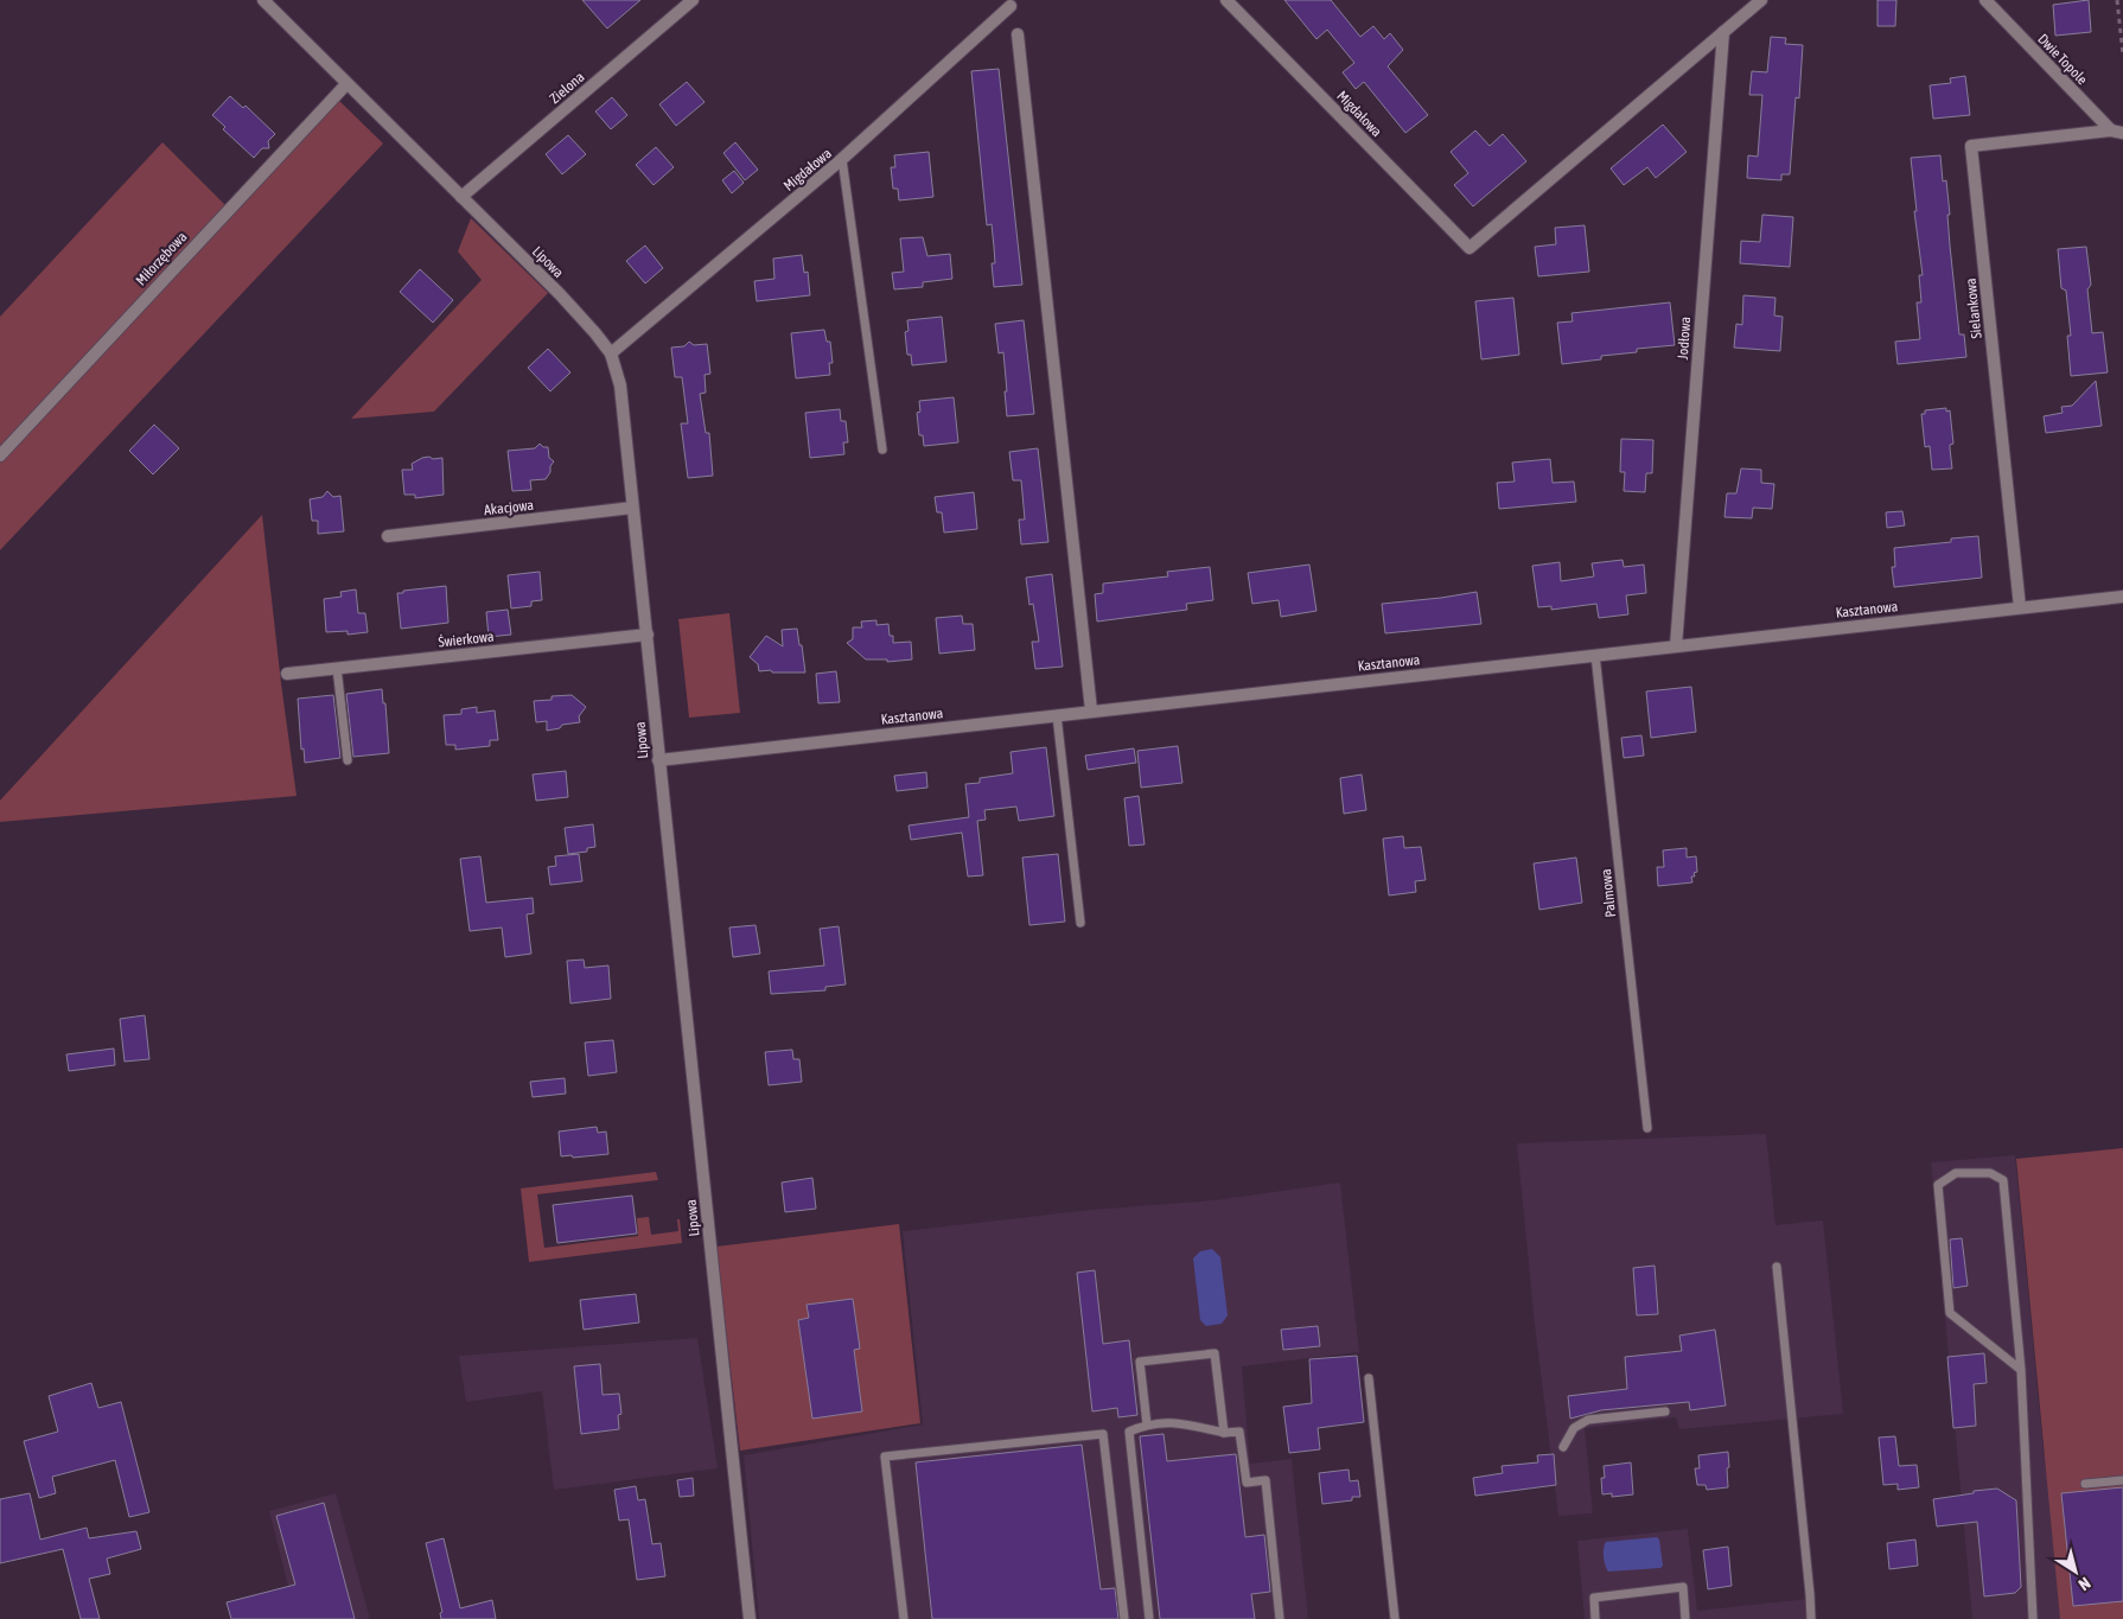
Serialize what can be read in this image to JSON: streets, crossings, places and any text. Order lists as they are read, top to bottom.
{
  "streets": {
    "street": [
      "Dwie Topole",
      "Zielona",
      "Migdałowa",
      "Miłorzębowa",
      "Lipowa",
      "Sielankowa",
      "Jodłowa",
      "Akacjowa",
      "Kasztanowa",
      "Świerkowa"
    ],
    "lane": ["Palmowa"]
  },
  "crossings": [
    ["Dwie Topole", "Sielankowa"],
    ["Zielona", "Lipowa"],
    ["Migdałowa", "Lipowa"],
    ["Migdałowa", "Jodłowa"],
    ["Miłorzębowa", "Lipowa"],
    ["Lipowa", "Akacjowa"],
    ["Lipowa", "Kasztanowa"],
    ["Lipowa", "Świerkowa"],
    ["Sielankowa", "Kasztanowa"],
    ["Jodłowa", "Kasztanowa"],
    ["Kasztanowa", "Palmowa"]
  ],
  "north": "bottom right"
}
